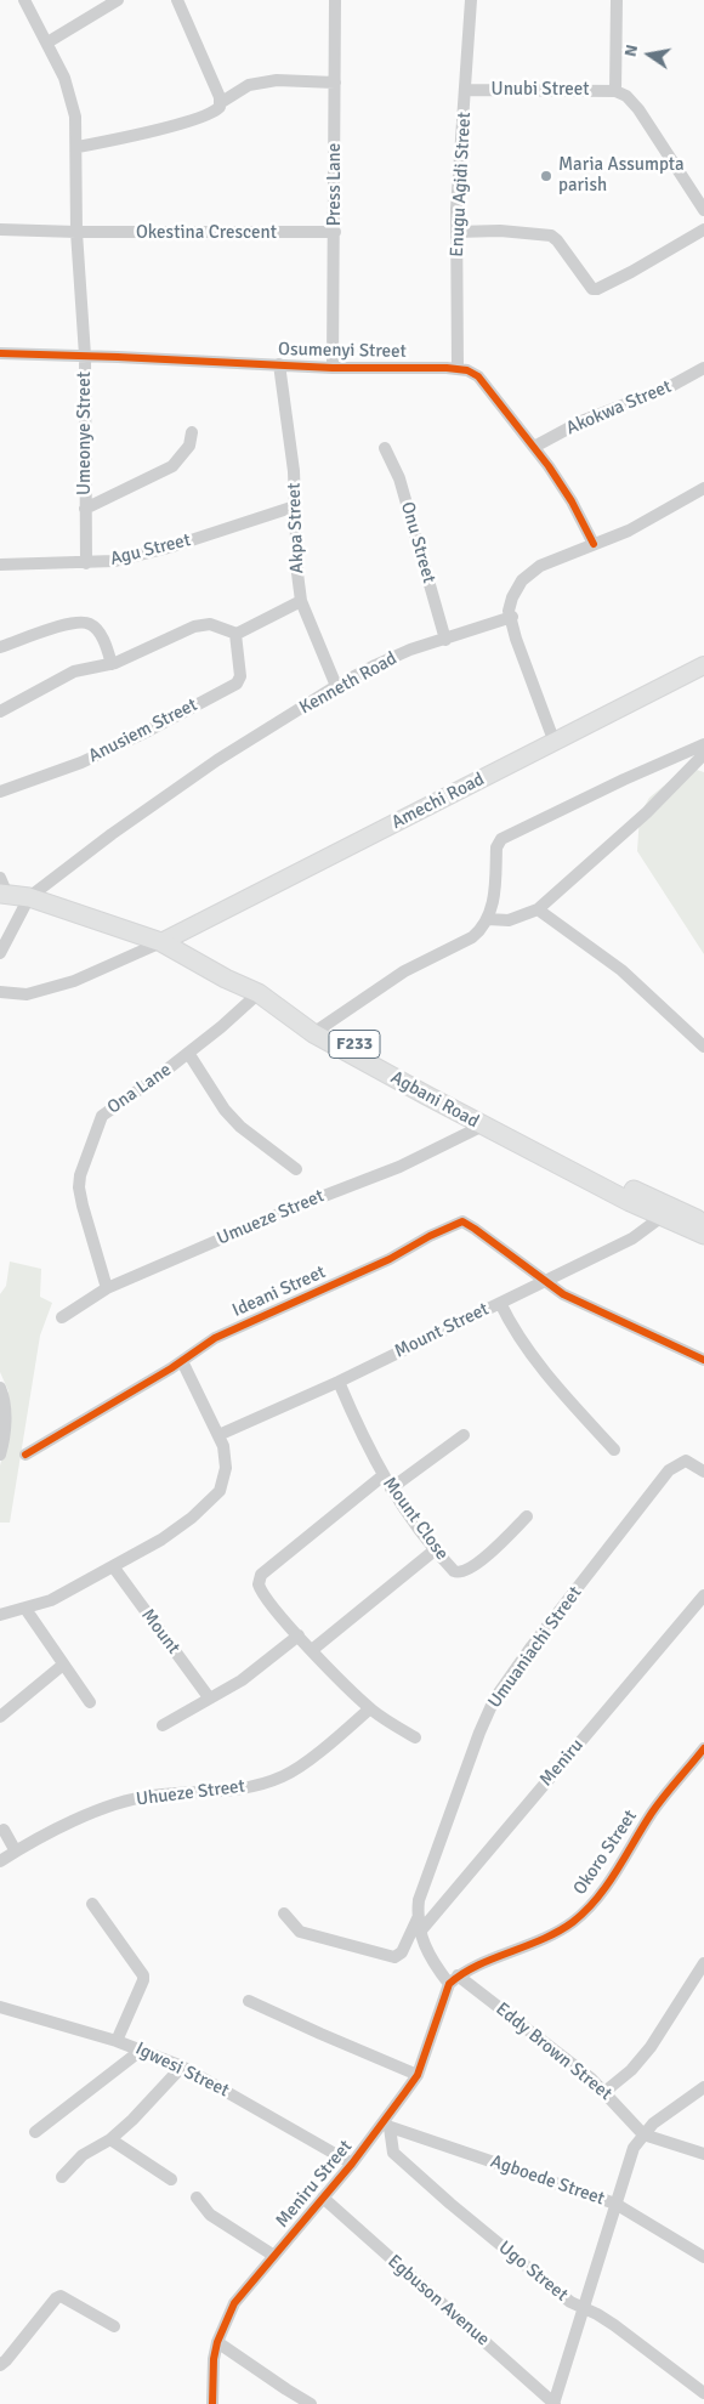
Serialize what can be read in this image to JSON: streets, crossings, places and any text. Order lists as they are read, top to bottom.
{
  "streets": {
    "main road": ["Amechi Road", "F233", "Agbani Road"],
    "street": [
      "Unubi Street",
      "Press Lane",
      "Enugu Agidi Street",
      "Okestina Crescent",
      "Osumenyi Street",
      "Akokwa Street",
      "Umeonye Street",
      "Akpa Street",
      "Onu Street",
      "Agu Street",
      "Kenneth Road",
      "Anusiem Street",
      "Ona Lane",
      "Umueze Street",
      "Ideani Street",
      "Mount Street",
      "Mount Close",
      "Mount",
      "Umuaniachi Street",
      "Meniru",
      "Uhueze Street",
      "Okoro Street",
      "Eddy Brown Street",
      "Igwesi Street",
      "Agboede Street",
      "Meniru Street",
      "Ugo Street",
      "Egbuson Avenue"
    ]
  },
  "crossings": [
    ["Unubi Street", "Enugu Agidi Street"],
    ["Press Lane", "Okestina Crescent"],
    ["Press Lane", "Osumenyi Street"],
    ["Enugu Agidi Street", "Osumenyi Street"],
    ["Okestina Crescent", "Umeonye Street"],
    ["Osumenyi Street", "Akokwa Street"],
    ["Osumenyi Street", "Umeonye Street"],
    ["Osumenyi Street", "Akpa Street"],
    ["Umeonye Street", "Agu Street"],
    ["Akpa Street", "Agu Street"],
    ["Akpa Street", "Kenneth Road"],
    ["Onu Street", "Kenneth Road"],
    ["Kenneth Road", "Agbani Road"],
    ["Amechi Road", "Agbani Road"],
    ["Ona Lane", "Agbani Road"],
    ["Ona Lane", "Umueze Street"],
    ["Agbani Road", "Umueze Street"],
    ["Agbani Road", "Mount Street"],
    ["Ideani Street", "Mount Street"],
    ["Mount Street", "Mount Close"],
    ["Umuaniachi Street", "Meniru"],
    ["Umuaniachi Street", "Okoro Street"],
    ["Umuaniachi Street", "Eddy Brown Street"],
    ["Umuaniachi Street", "Meniru Street"],
    ["Okoro Street", "Eddy Brown Street"],
    ["Okoro Street", "Meniru Street"],
    ["Eddy Brown Street", "Meniru Street"],
    ["Igwesi Street", "Meniru Street"],
    ["Agboede Street", "Meniru Street"],
    ["Agboede Street", "Ugo Street"],
    ["Meniru Street", "Ugo Street"],
    ["Meniru Street", "Egbuson Avenue"]
  ],
  "places": ["Maria Assumpta parish"],
  "north": "left"
}
